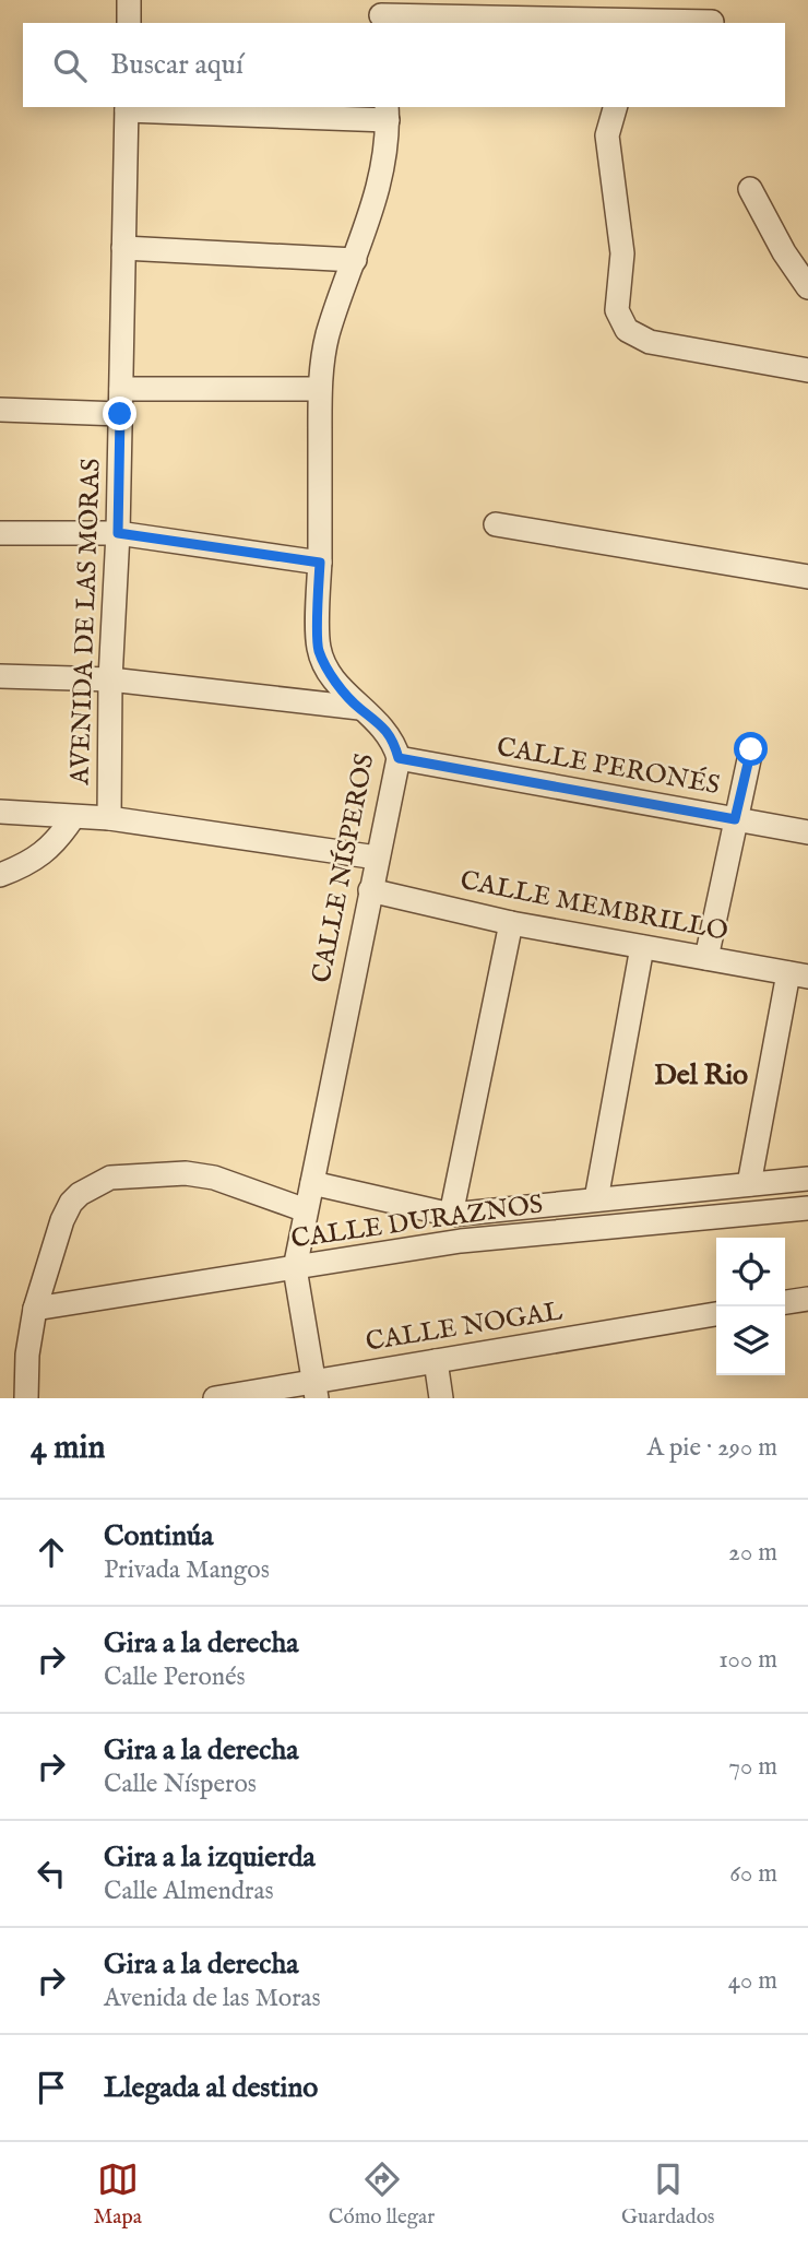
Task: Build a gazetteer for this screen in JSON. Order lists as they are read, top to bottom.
{
  "streets": {
    "street": [
      "AVENIDA DE LAS MORAS",
      "CALLE PERONÉS",
      "CALLE NÍSPEROS",
      "CALLE MEMBRILLO",
      "CALLE DURAZNOS",
      "CALLE NOGAL"
    ]
  },
  "crossings": [
    ["CALLE PERONÉS", "CALLE NÍSPEROS"],
    ["CALLE NÍSPEROS", "CALLE MEMBRILLO"],
    ["CALLE NÍSPEROS", "CALLE DURAZNOS"],
    ["CALLE NÍSPEROS", "CALLE NOGAL"]
  ],
  "districts": ["Del Rio"],
  "page": {
    "search": "Buscar aquí",
    "heading": ["4 min", "A pie · 290 m"],
    "list": [
      ["Continúa", "Privada Mangos", "20 m"],
      ["Gira a la derecha", "Calle Peronés", "100 m"],
      ["Gira a la derecha", "Calle Nísperos", "70 m"],
      ["Gira a la izquierda", "Calle Almendras", "60 m"],
      ["Gira a la derecha", "Avenida de las Moras", "40 m"],
      "Llegada al destino"
    ],
    "nav": ["Mapa", "Cómo llegar", "Guardados"]
  }
}
